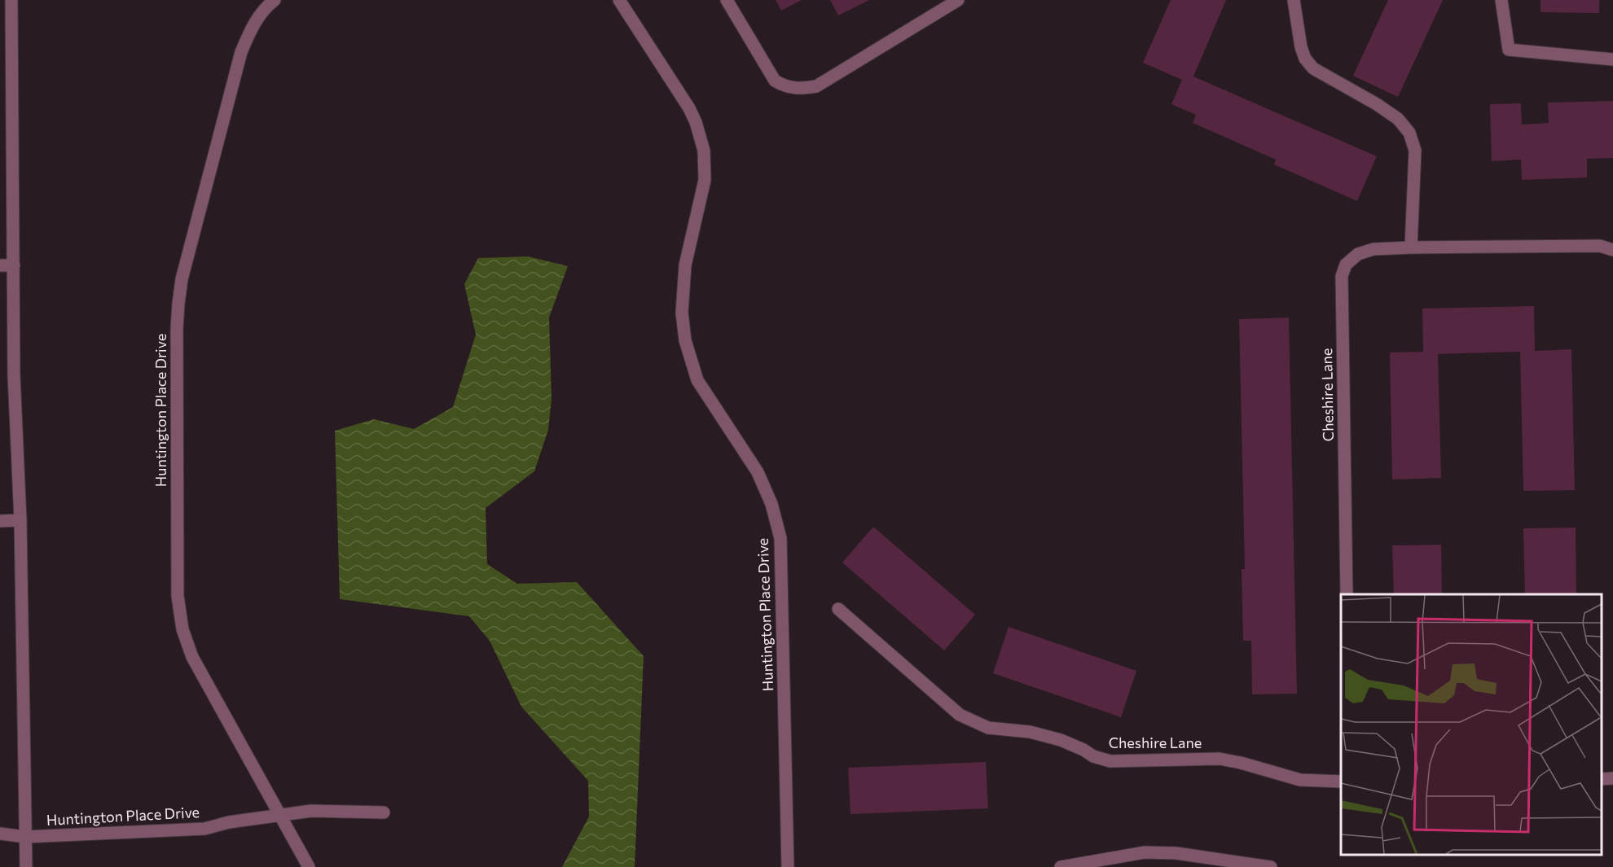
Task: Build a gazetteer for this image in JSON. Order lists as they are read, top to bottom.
{
  "streets": {
    "street": ["Cheshire Lane", "Huntington Place Drive"]
  }
}
